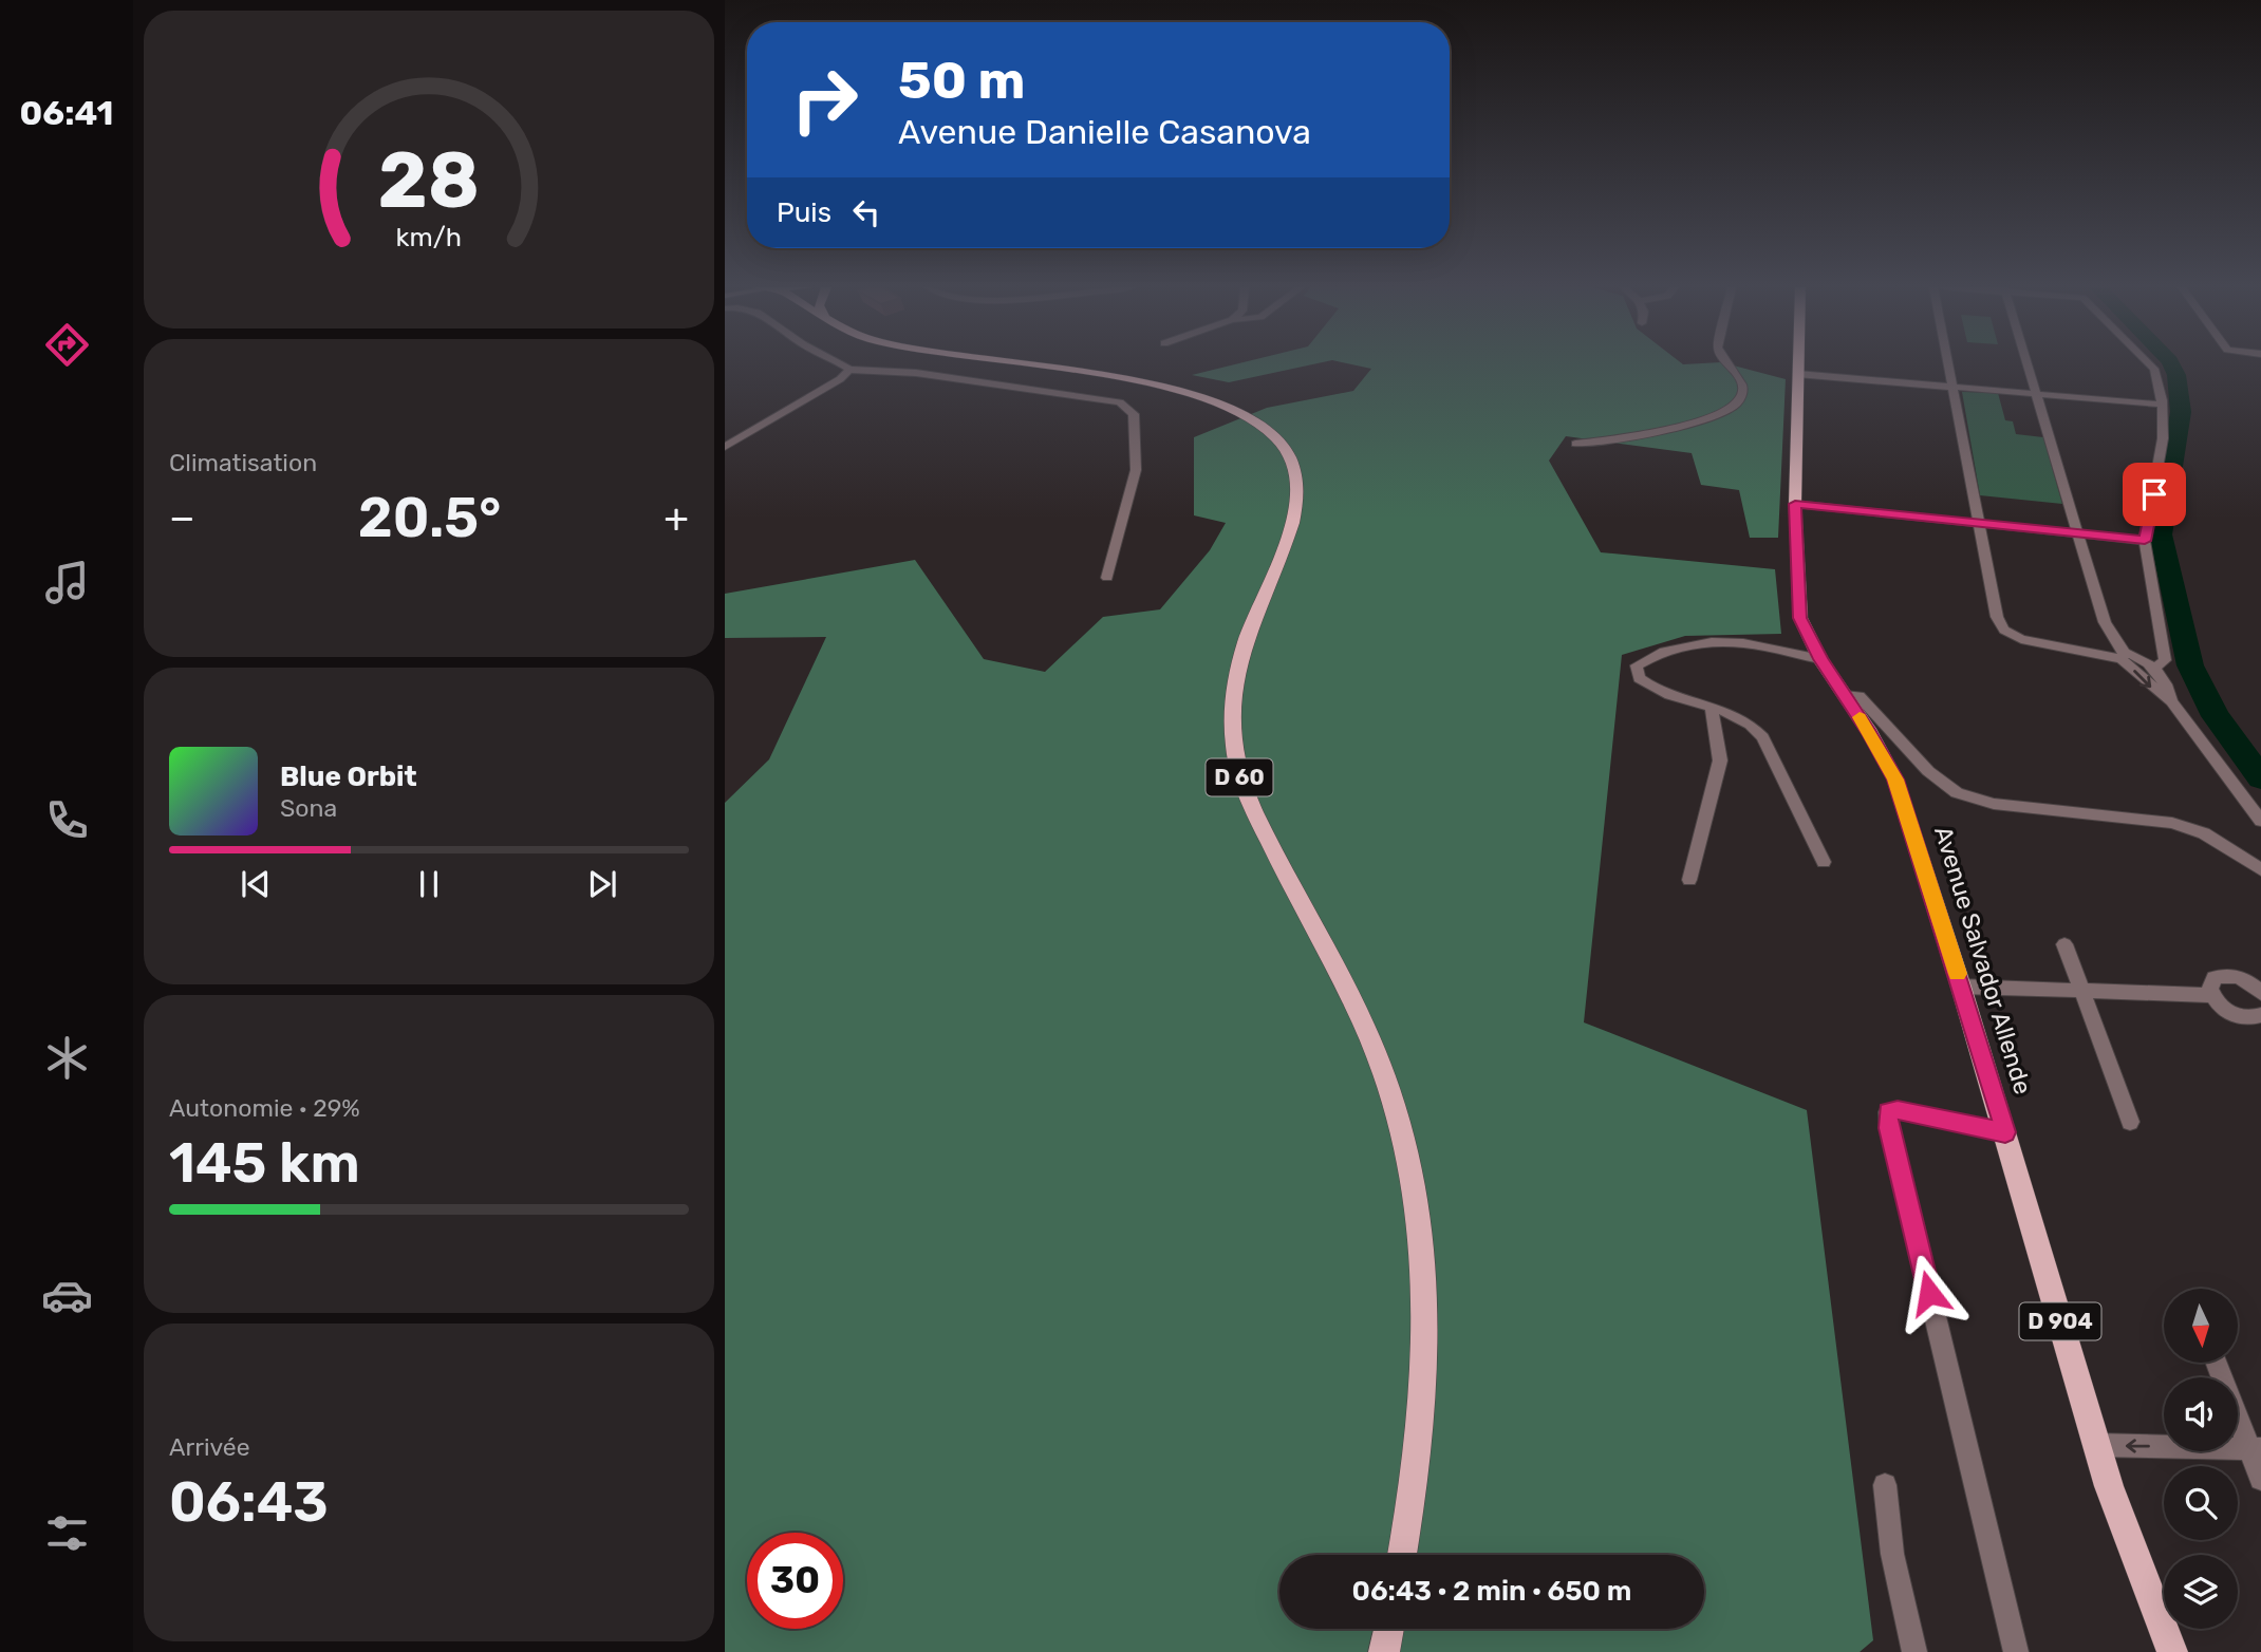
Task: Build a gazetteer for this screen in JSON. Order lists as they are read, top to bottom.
{
  "streets": {
    "main road": ["D 60", "Avenue Salvador Allende", "D 904"]
  },
  "north": "bottom",
  "page": {
    "tabs": "06:41",
    "turn": ["50 m", "Avenue Danielle Casanova"],
    "then": "Puis",
    "tile": [
      "Climatisation",
      ["Autonomie · 29%", "145 km"],
      ["Arrivée", "06:43"]
    ],
    "heat": ["−", "20.5°", "+"],
    "song": ["Blue Orbit", "Sona"],
    "limit": "30",
    "trip": "06:43 · 2 min · 650 m",
    "gauge": ["28", "km/h"]
  }
}
